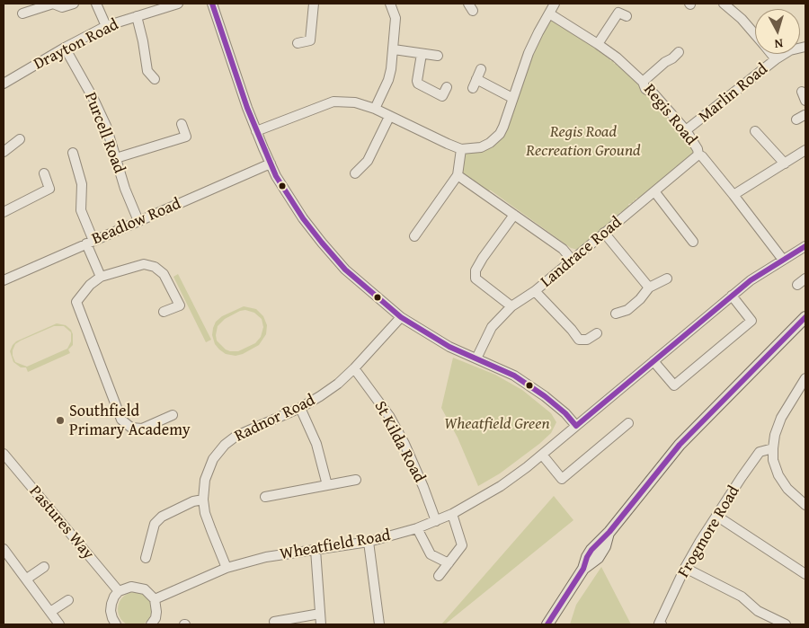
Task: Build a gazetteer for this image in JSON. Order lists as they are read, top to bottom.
{
  "streets": {
    "street": [
      "Drayton Road",
      "Marlin Road",
      "Regis Road",
      "Purcell Road",
      "Beadlow Road",
      "Landrace Road",
      "Radnor Road",
      "St Kilda Road",
      "Pastures Way",
      "Frogmore Road",
      "Wheatfield Road"
    ]
  },
  "crossings": [
    ["Drayton Road", "Purcell Road"],
    ["Marlin Road", "Regis Road"],
    ["Regis Road", "Landrace Road"],
    ["Regis Road", "Wheatfield Road"],
    ["Purcell Road", "Beadlow Road"],
    ["Radnor Road", "St Kilda Road"],
    ["Radnor Road", "Wheatfield Road"],
    ["St Kilda Road", "Wheatfield Road"]
  ],
  "parks": ["Regis Road Recreation Ground", "Wheatfield Green"],
  "places": ["Southfield Primary Academy"],
  "north": "bottom"
}
